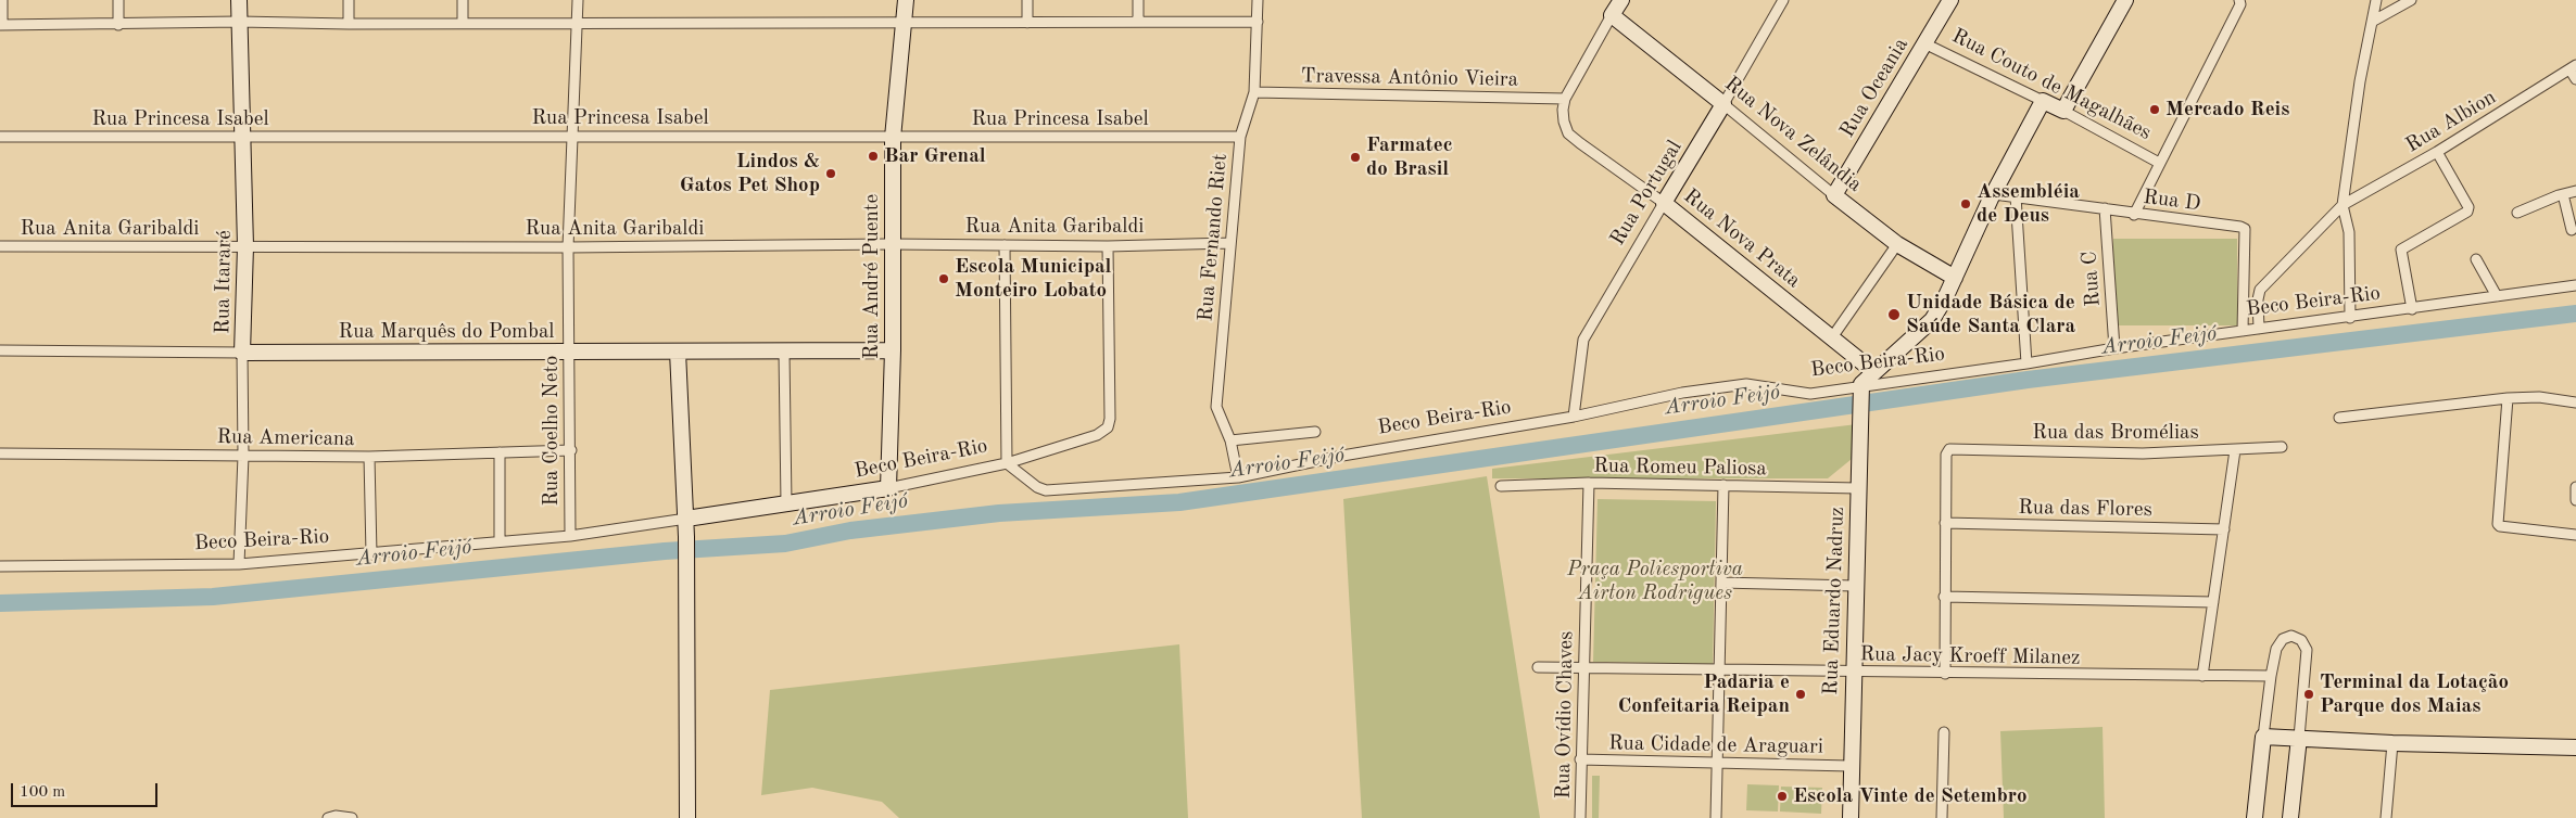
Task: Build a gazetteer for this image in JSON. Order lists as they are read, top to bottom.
{
  "streets": {
    "street": [
      "Travessa Antônio Vieira",
      "Rua Couto de Magalhães",
      "Rua Oceania",
      "Rua Princesa Isabel",
      "Rua Albion",
      "Rua Nova Zelândia",
      "Rua Portugal",
      "Rua D",
      "Rua Anita Garibaldi",
      "Rua Fernando Riet",
      "Rua Nova Prata",
      "Rua André Puente",
      "Rua C",
      "Rua Itararé",
      "Beco Beira-Rio",
      "Rua Marquês do Pombal",
      "Rua Coelho Neto",
      "Rua das Bromélias",
      "Rua Americana",
      "Rua Romeu Paliosa",
      "Rua das Flores",
      "Rua Eduardo Nadruz",
      "Rua Jacy Kroeff Milanez",
      "Rua Ovídio Chaves",
      "Rua Cidade de Araguari"
    ]
  },
  "crossings": [
    ["Travessa Antônio Vieira", "Rua Fernando Riet"],
    ["Travessa Antônio Vieira", "Rua Nova Prata"],
    ["Rua Couto de Magalhães", "Rua Oceania"],
    ["Rua Couto de Magalhães", "Rua D"],
    ["Rua Oceania", "Rua Nova Zelândia"],
    ["Rua Princesa Isabel", "Rua Fernando Riet"],
    ["Rua Princesa Isabel", "Rua André Puente"],
    ["Rua Princesa Isabel", "Rua Itararé"],
    ["Rua Princesa Isabel", "Rua Coelho Neto"],
    ["Rua Albion", "Beco Beira-Rio"],
    ["Rua Nova Zelândia", "Rua Portugal"],
    ["Rua Portugal", "Rua Nova Prata"],
    ["Rua Portugal", "Beco Beira-Rio"],
    ["Rua D", "Rua C"],
    ["Rua D", "Beco Beira-Rio"],
    ["Rua Anita Garibaldi", "Rua Fernando Riet"],
    ["Rua Anita Garibaldi", "Rua André Puente"],
    ["Rua Anita Garibaldi", "Rua Itararé"],
    ["Rua Anita Garibaldi", "Rua Coelho Neto"],
    ["Rua Fernando Riet", "Beco Beira-Rio"],
    ["Rua André Puente", "Beco Beira-Rio"],
    ["Rua André Puente", "Rua Marquês do Pombal"],
    ["Rua C", "Beco Beira-Rio"],
    ["Rua Itararé", "Beco Beira-Rio"],
    ["Rua Itararé", "Rua Marquês do Pombal"],
    ["Rua Itararé", "Rua Americana"],
    ["Beco Beira-Rio", "Rua Coelho Neto"],
    ["Beco Beira-Rio", "Rua Eduardo Nadruz"],
    ["Rua Marquês do Pombal", "Rua Coelho Neto"],
    ["Rua Coelho Neto", "Rua Americana"],
    ["Rua das Bromélias", "Rua das Flores"],
    ["Rua Romeu Paliosa", "Rua Eduardo Nadruz"],
    ["Rua Romeu Paliosa", "Rua Ovídio Chaves"],
    ["Rua Eduardo Nadruz", "Rua Jacy Kroeff Milanez"],
    ["Rua Eduardo Nadruz", "Rua Cidade de Araguari"],
    ["Rua Jacy Kroeff Milanez", "Rua Ovídio Chaves"],
    ["Rua Ovídio Chaves", "Rua Cidade de Araguari"]
  ],
  "water": ["Arroio Feijó"],
  "parks": ["Praça Poliesportiva Airton Rodrigues"],
  "places": [
    "Mercado Reis",
    "Bar Grenal",
    "Farmatec do Brasil",
    "Lindos & Gatos Pet Shop",
    "Assembléia de Deus",
    "Escola Municipal Monteiro Lobato",
    "Unidade Básica de Saúde Santa Clara",
    "Padaria e Confeitaria Reipan",
    "Terminal da Lotação Parque dos Maias",
    "Escola Vinte de Setembro"
  ],
  "scale_bar": "100 m"
}
